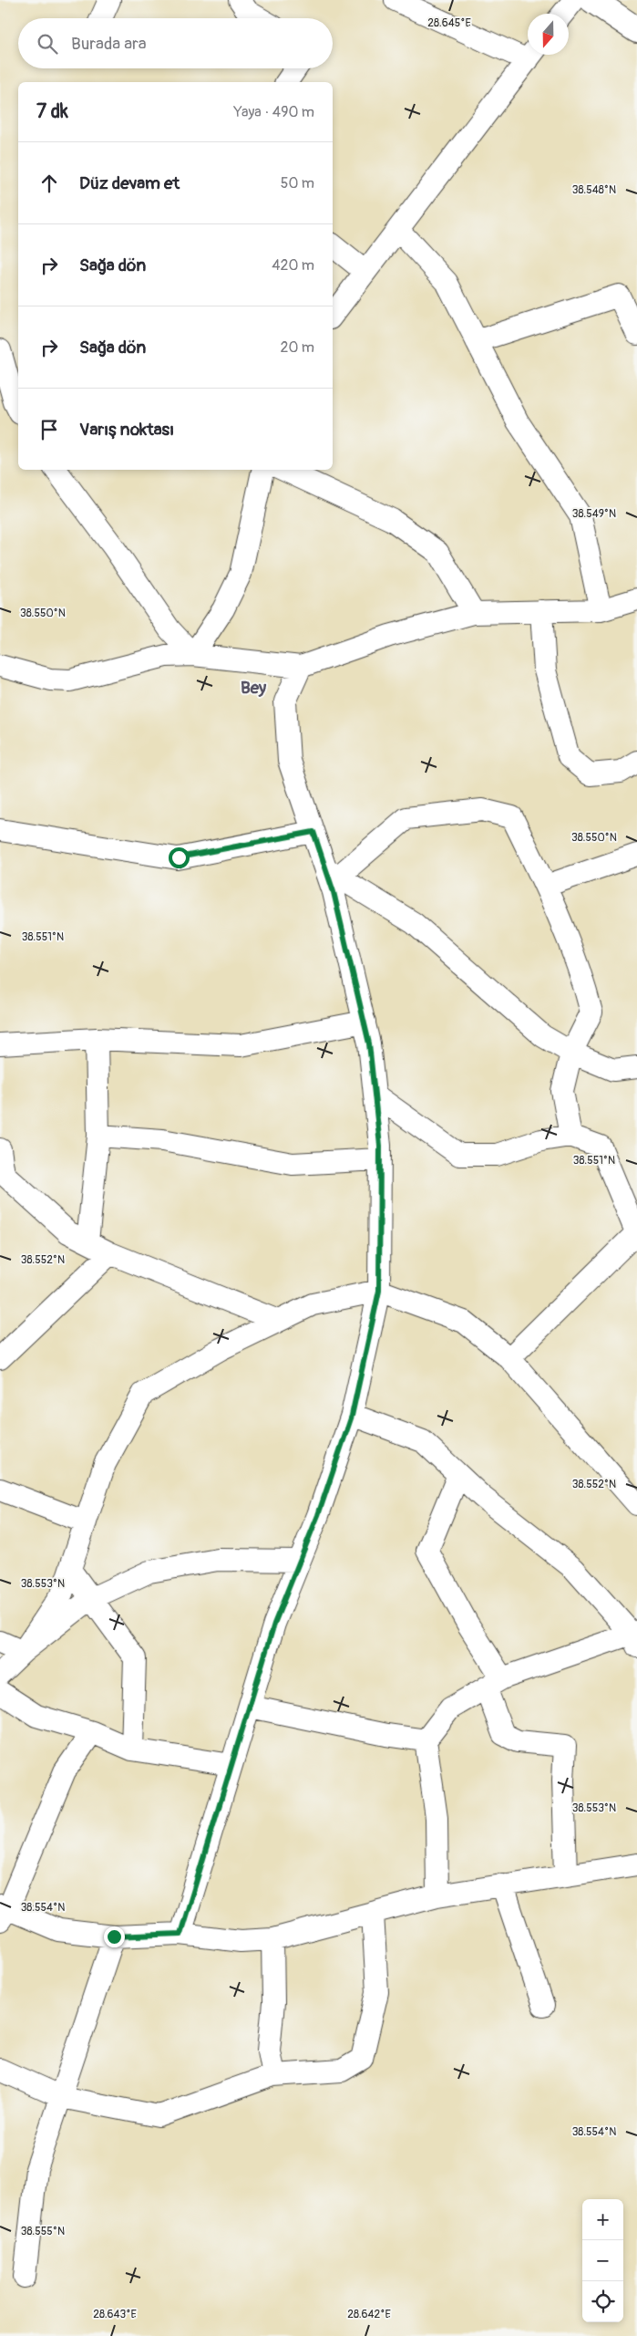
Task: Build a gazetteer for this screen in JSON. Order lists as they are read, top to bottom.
{
  "districts": ["Bey"],
  "north": "bottom",
  "page": {
    "search": "Burada ara",
    "heading": ["7 dk", "Yaya · 490 m"],
    "list": [
      ["Düz devam et", "50 m"],
      ["Sağa dön", "420 m"],
      ["Sağa dön", "20 m"],
      "Varış noktası"
    ],
    "map_buttons": ["+", "−"]
  },
  "coordinates": [
    "28.645°E",
    "38.548°N",
    "38.549°N",
    "38.550°N",
    "38.551°N",
    "38.552°N",
    "38.553°N",
    "38.554°N",
    "38.555°N",
    "28.643°E",
    "28.642°E"
  ]
}
